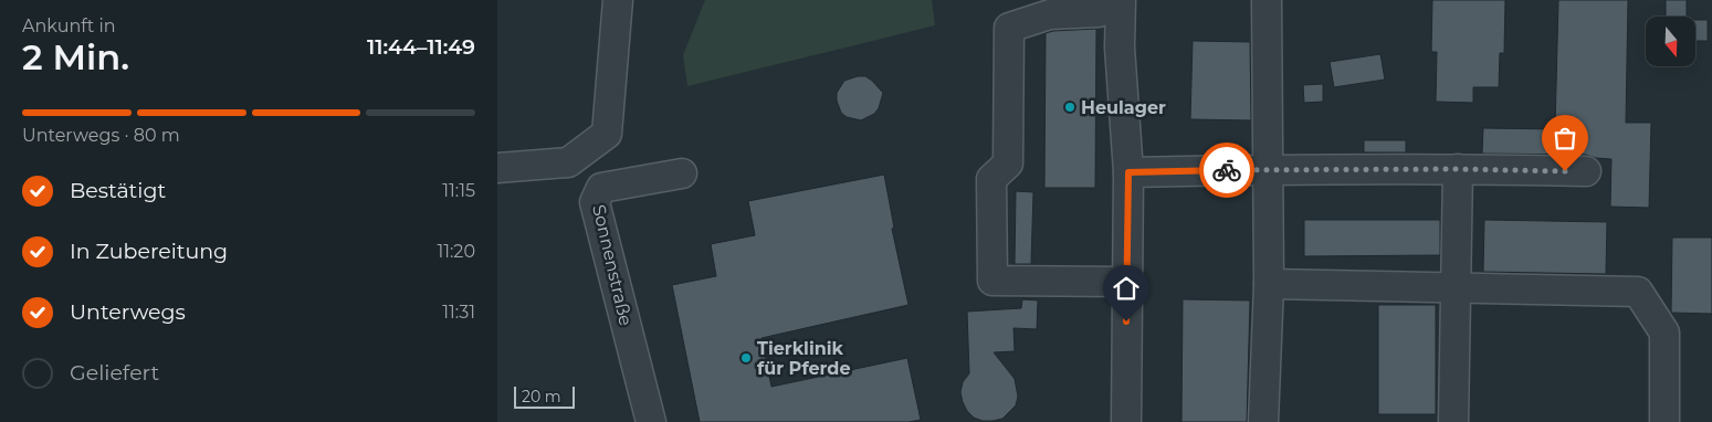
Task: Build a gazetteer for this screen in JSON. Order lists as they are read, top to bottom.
{
  "streets": {
    "street": ["Sonnenstraße"]
  },
  "places": ["Heulager", "Tierklinik für Pferde"],
  "scale_bar": "20 m",
  "north": "bottom",
  "page": {
    "heading": ["2 Min.", "Ankunft in", "11:44–11:49"],
    "bar": "Unterwegs · 80 m",
    "list": [
      ["Bestätigt", "11:15"],
      ["In Zubereitung", "11:20"],
      ["Unterwegs", "11:31"],
      "Geliefert"
    ],
    "scale": "20 m"
  }
}
